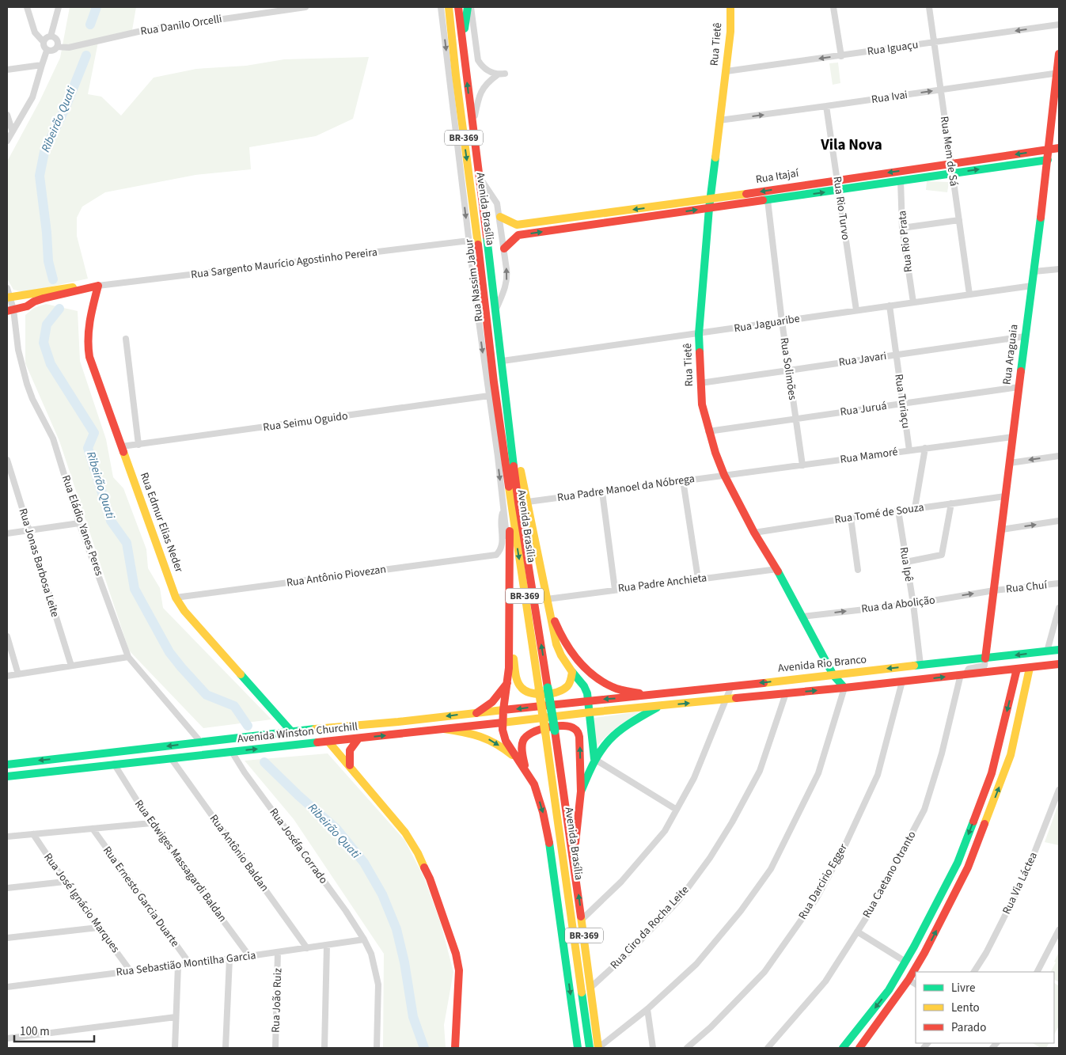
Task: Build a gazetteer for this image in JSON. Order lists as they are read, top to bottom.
{
  "streets": {
    "main road": [
      "Rua Tietê",
      "BR-369",
      "Rua Itajaí",
      "Avenida Brasília",
      "Rua Araguaia",
      "Rua Edmur Elias Neder",
      "Avenida Rio Branco",
      "Avenida Winston Churchill"
    ],
    "street": [
      "Rua Danilo Orcelli",
      "Rua Iguaçu",
      "Rua Ivai",
      "Rua Mem de Sá",
      "Rua Rio Turvo",
      "Rua Rio Prata",
      "Rua Sargento Maurício Agostinho Pereira",
      "Rua Nassim Jabur",
      "Rua Jaguaribe",
      "Rua Javari",
      "Rua Solimões",
      "Rua Turiaçu",
      "Rua Juruá",
      "Rua Seimu Oguido",
      "Rua Mamoré",
      "Rua Padre Manoel da Nóbrega",
      "Rua Tomé de Souza",
      "Rua Eládio Yanes Peres",
      "Rua Jonas Barbosa Leite",
      "Rua Ipê",
      "Rua Antônio Piovezan",
      "Rua Padre Anchieta",
      "Rua Chuí",
      "Rua da Abolição",
      "Rua Joséfa Corrado",
      "Rua Antônio Baldan",
      "Rua Edwiges Massagardi Baldan",
      "Rua Caetano Otranto",
      "Rua Darcirio Egger",
      "Rua Via Láctea",
      "Rua Ernesto Garcia Duarte",
      "Rua José Ignácio Marques",
      "Rua Ciro da Rocha Leite",
      "Rua Sebastião Montilha Garcia",
      "Rua João Ruiz"
    ]
  },
  "crossings": [
    ["Rua Tietê", "Rua Iguaçu"],
    ["Rua Tietê", "Rua Ivai"],
    ["Rua Tietê", "Rua Itajaí"],
    ["Rua Tietê", "Rua Jaguaribe"],
    ["Rua Tietê", "Rua Javari"],
    ["Rua Tietê", "Rua Juruá"],
    ["Rua Tietê", "Rua Mamoré"],
    ["Rua Tietê", "Rua Padre Manoel da Nóbrega"],
    ["Rua Tietê", "Rua Tomé de Souza"],
    ["Rua Tietê", "Rua Padre Anchieta"],
    ["Rua Tietê", "Rua da Abolição"],
    ["Rua Tietê", "Avenida Rio Branco"],
    ["Rua Iguaçu", "Rua Mem de Sá"],
    ["Rua Ivai", "Rua Mem de Sá"],
    ["Rua Ivai", "Rua Rio Turvo"],
    ["Rua Ivai", "Rua Araguaia"],
    ["Rua Mem de Sá", "Rua Itajaí"],
    ["Rua Mem de Sá", "Rua Jaguaribe"],
    ["Rua Itajaí", "Rua Rio Turvo"],
    ["Rua Itajaí", "Rua Rio Prata"],
    ["Rua Itajaí", "Rua Araguaia"],
    ["Rua Itajaí", "Rua Solimões"],
    ["Rua Rio Turvo", "Rua Jaguaribe"],
    ["Avenida Brasília", "Rua Jaguaribe"],
    ["Avenida Brasília", "Rua Ciro da Rocha Leite"],
    ["Rua Rio Prata", "Rua Jaguaribe"],
    ["Rua Sargento Maurício Agostinho Pereira", "Rua Nassim Jabur"],
    ["Rua Sargento Maurício Agostinho Pereira", "Rua Edmur Elias Neder"],
    ["Rua Nassim Jabur", "Rua Seimu Oguido"],
    ["Rua Jaguaribe", "Rua Araguaia"],
    ["Rua Jaguaribe", "Rua Solimões"],
    ["Rua Jaguaribe", "Rua Turiaçu"],
    ["Rua Araguaia", "Rua Javari"],
    ["Rua Araguaia", "Rua Juruá"],
    ["Rua Araguaia", "Rua Mamoré"],
    ["Rua Araguaia", "Rua Tomé de Souza"],
    ["Rua Araguaia", "Rua Chuí"],
    ["Rua Araguaia", "Rua da Abolição"],
    ["Rua Araguaia", "Avenida Rio Branco"],
    ["Rua Javari", "Rua Solimões"],
    ["Rua Javari", "Rua Turiaçu"],
    ["Rua Solimões", "Rua Juruá"],
    ["Rua Solimões", "Rua Mamoré"],
    ["Rua Turiaçu", "Rua Juruá"],
    ["Rua Turiaçu", "Rua Mamoré"],
    ["Rua Seimu Oguido", "Rua Edmur Elias Neder"],
    ["Rua Mamoré", "Rua Padre Manoel da Nóbrega"],
    ["Rua Tomé de Souza", "Rua Ipê"],
    ["Rua Edmur Elias Neder", "Rua Antônio Piovezan"],
    ["Rua Edmur Elias Neder", "Avenida Winston Churchill"],
    ["Rua Eládio Yanes Peres", "Avenida Winston Churchill"],
    ["Rua Ipê", "Rua da Abolição"],
    ["Rua Ipê", "Avenida Rio Branco"],
    ["Rua Chuí", "Rua da Abolição"],
    ["Avenida Rio Branco", "Avenida Winston Churchill"],
    ["Avenida Winston Churchill", "Rua Joséfa Corrado"],
    ["Avenida Winston Churchill", "Rua Antônio Baldan"],
    ["Avenida Winston Churchill", "Rua Edwiges Massagardi Baldan"],
    ["Rua Joséfa Corrado", "Rua Sebastião Montilha Garcia"],
    ["Rua Antônio Baldan", "Rua Sebastião Montilha Garcia"],
    ["Rua Edwiges Massagardi Baldan", "Rua Sebastião Montilha Garcia"],
    ["Rua Ernesto Garcia Duarte", "Rua Sebastião Montilha Garcia"],
    ["Rua José Ignácio Marques", "Rua Sebastião Montilha Garcia"],
    ["Rua Sebastião Montilha Garcia", "Rua João Ruiz"]
  ],
  "one_way": ["Rua Iguaçu", "Rua Ivai", "Rua da Abolição"],
  "districts": ["Vila Nova"],
  "water": ["Ribeirão Quati"],
  "legend": ["Livre", "Lento", "Parado"],
  "scale_bar": "100 m"
}
